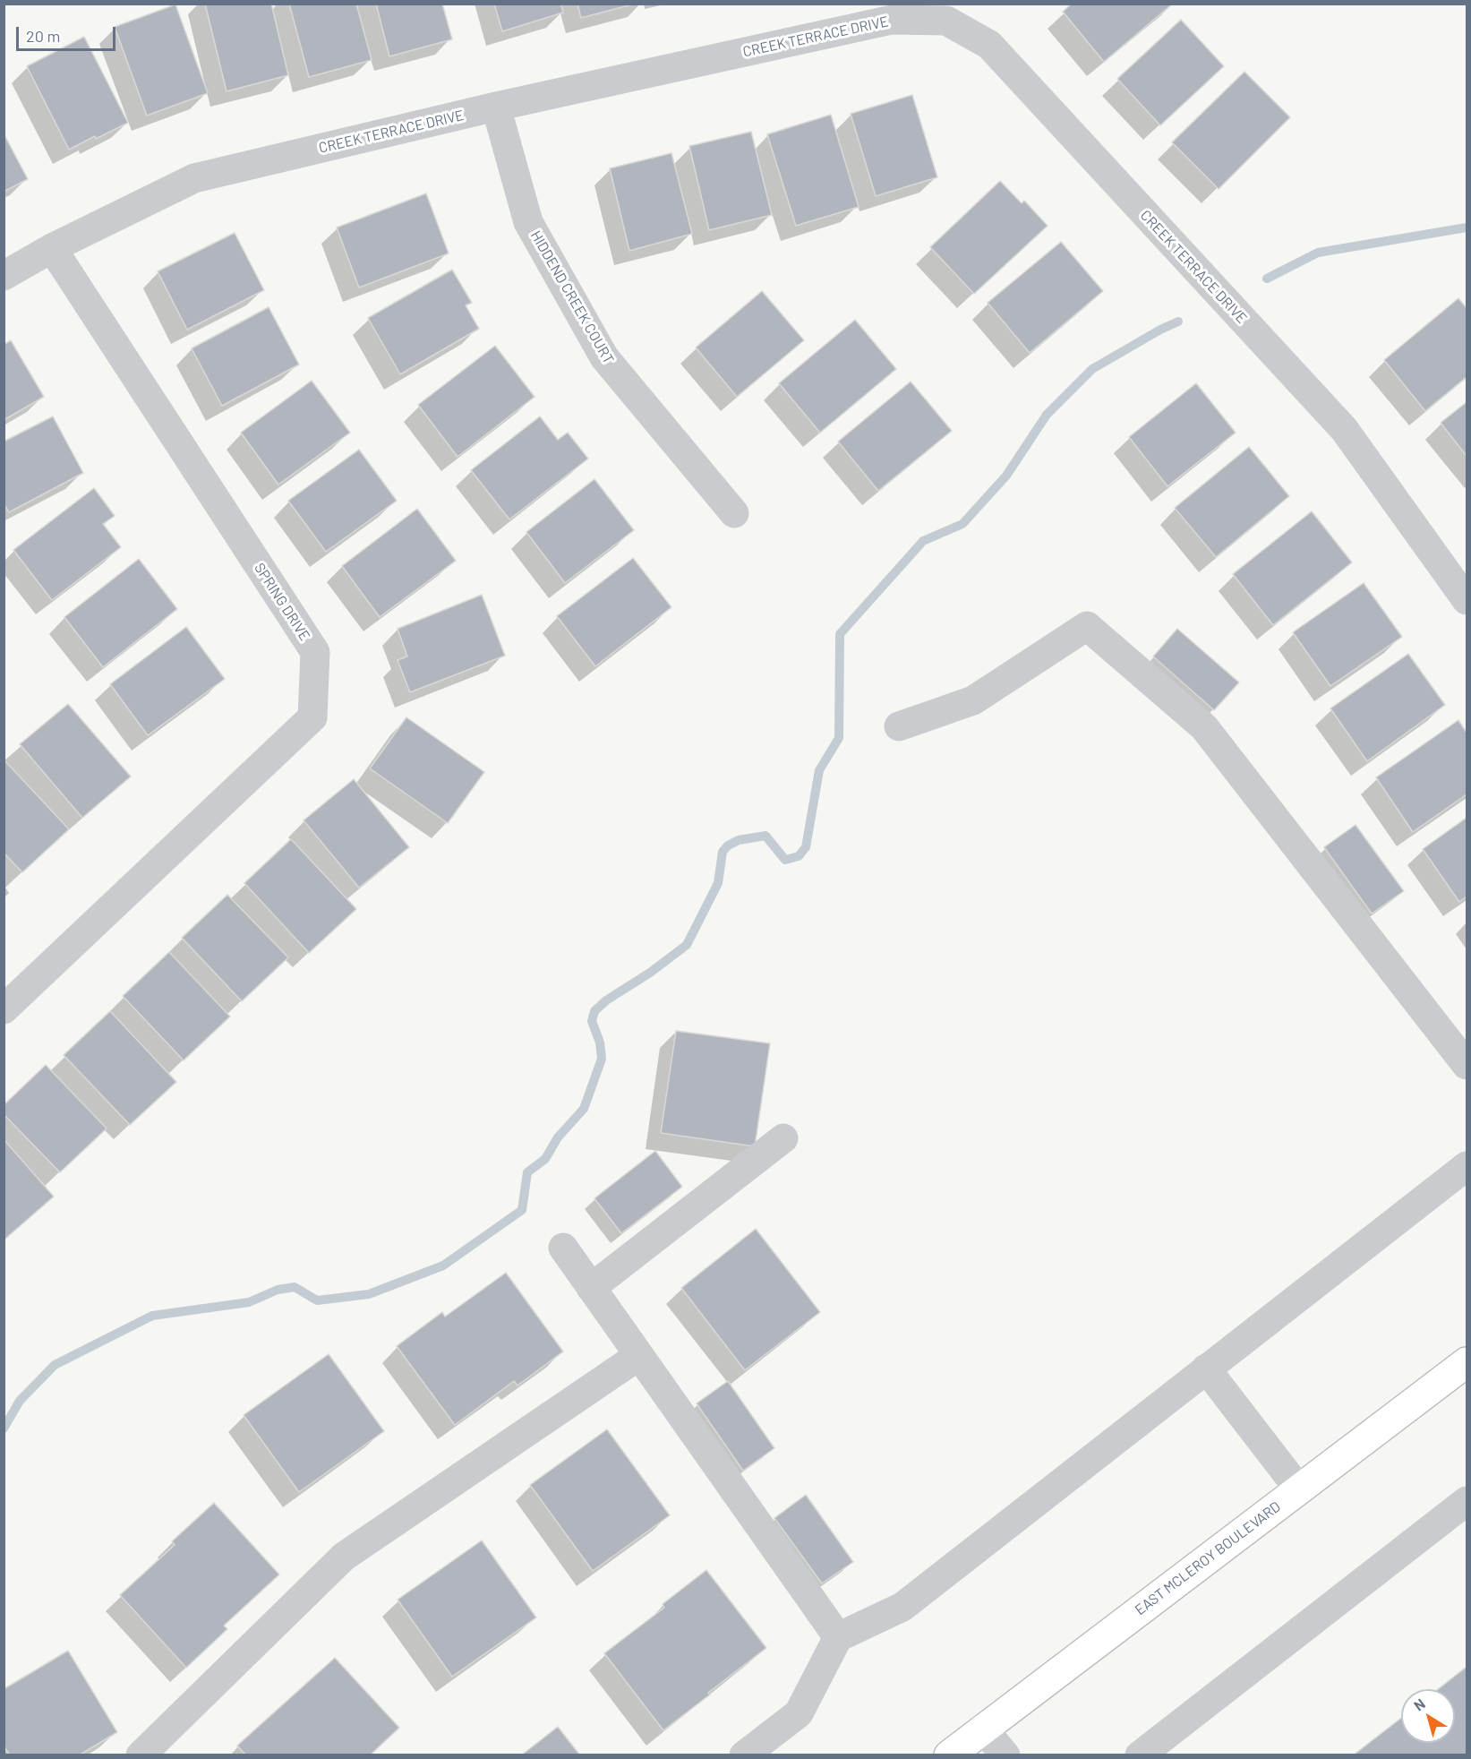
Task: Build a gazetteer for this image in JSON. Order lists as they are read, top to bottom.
{
  "streets": {
    "main road": ["EAST MCLEROY BOULEVARD"],
    "street": ["CREEK TERRACE DRIVE", "HIDDEND CREEK COURT", "SPRING DRIVE"]
  },
  "crossings": [
    ["CREEK TERRACE DRIVE", "HIDDEND CREEK COURT"],
    ["CREEK TERRACE DRIVE", "SPRING DRIVE"]
  ],
  "scale_bar": "20 m",
  "north": "top left"
}
